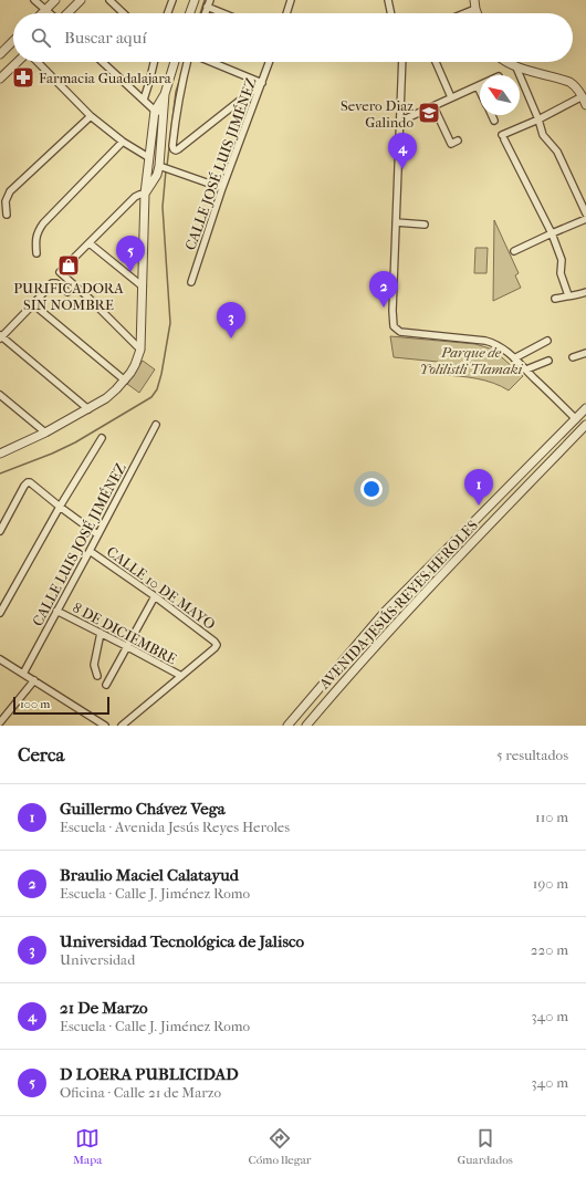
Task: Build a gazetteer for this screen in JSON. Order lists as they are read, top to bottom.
{
  "streets": {
    "street": [
      "CALLE JOSÉ LUIS JIMÉNEZ",
      "CALLE LUIS JOSÉ JIMÉNEZ",
      "CALLE 10 DE MAYO",
      "AVENIDA JESÚS REYES HEROLES",
      "8 DE DICIEMBRE"
    ]
  },
  "crossings": [
    ["CALLE LUIS JOSÉ JIMÉNEZ", "CALLE 10 DE MAYO"],
    ["CALLE LUIS JOSÉ JIMÉNEZ", "8 DE DICIEMBRE"],
    ["CALLE 10 DE MAYO", "8 DE DICIEMBRE"]
  ],
  "parks": ["Parque de Yolilistli Tlamaki"],
  "places": {
    "pharmacy": ["Farmacia Guadalajara"],
    "school or university": ["Severo Diaz Galindo"],
    "shop": ["PURIFICADORA SIN NOMBRE"]
  },
  "scale_bar": "100 m",
  "north": "top left",
  "page": {
    "search": "Buscar aquí",
    "pins": [
      "4",
      "5",
      "2",
      "3",
      "1"
    ],
    "scale": "100 m",
    "heading": ["Cerca", "5 resultados"],
    "list": [
      {
        "mark": "1",
        "name": "Guillermo Chávez Vega",
        "note": "Escuela · Avenida Jesús Reyes Heroles",
        "value": "110 m"
      },
      {
        "mark": "2",
        "name": "Braulio Maciel Calatayud",
        "note": "Escuela · Calle J. Jiménez Romo",
        "value": "190 m"
      },
      {
        "mark": "3",
        "name": "Universidad Tecnológica de Jalisco",
        "note": "Universidad",
        "value": "220 m"
      },
      {
        "mark": "4",
        "name": "21 De Marzo",
        "note": "Escuela · Calle J. Jiménez Romo",
        "value": "340 m"
      },
      {
        "mark": "5",
        "name": "D LOERA PUBLICIDAD",
        "note": "Oficina · Calle 21 de Marzo",
        "value": "340 m"
      }
    ],
    "nav": ["Mapa", "Cómo llegar", "Guardados"]
  }
}
